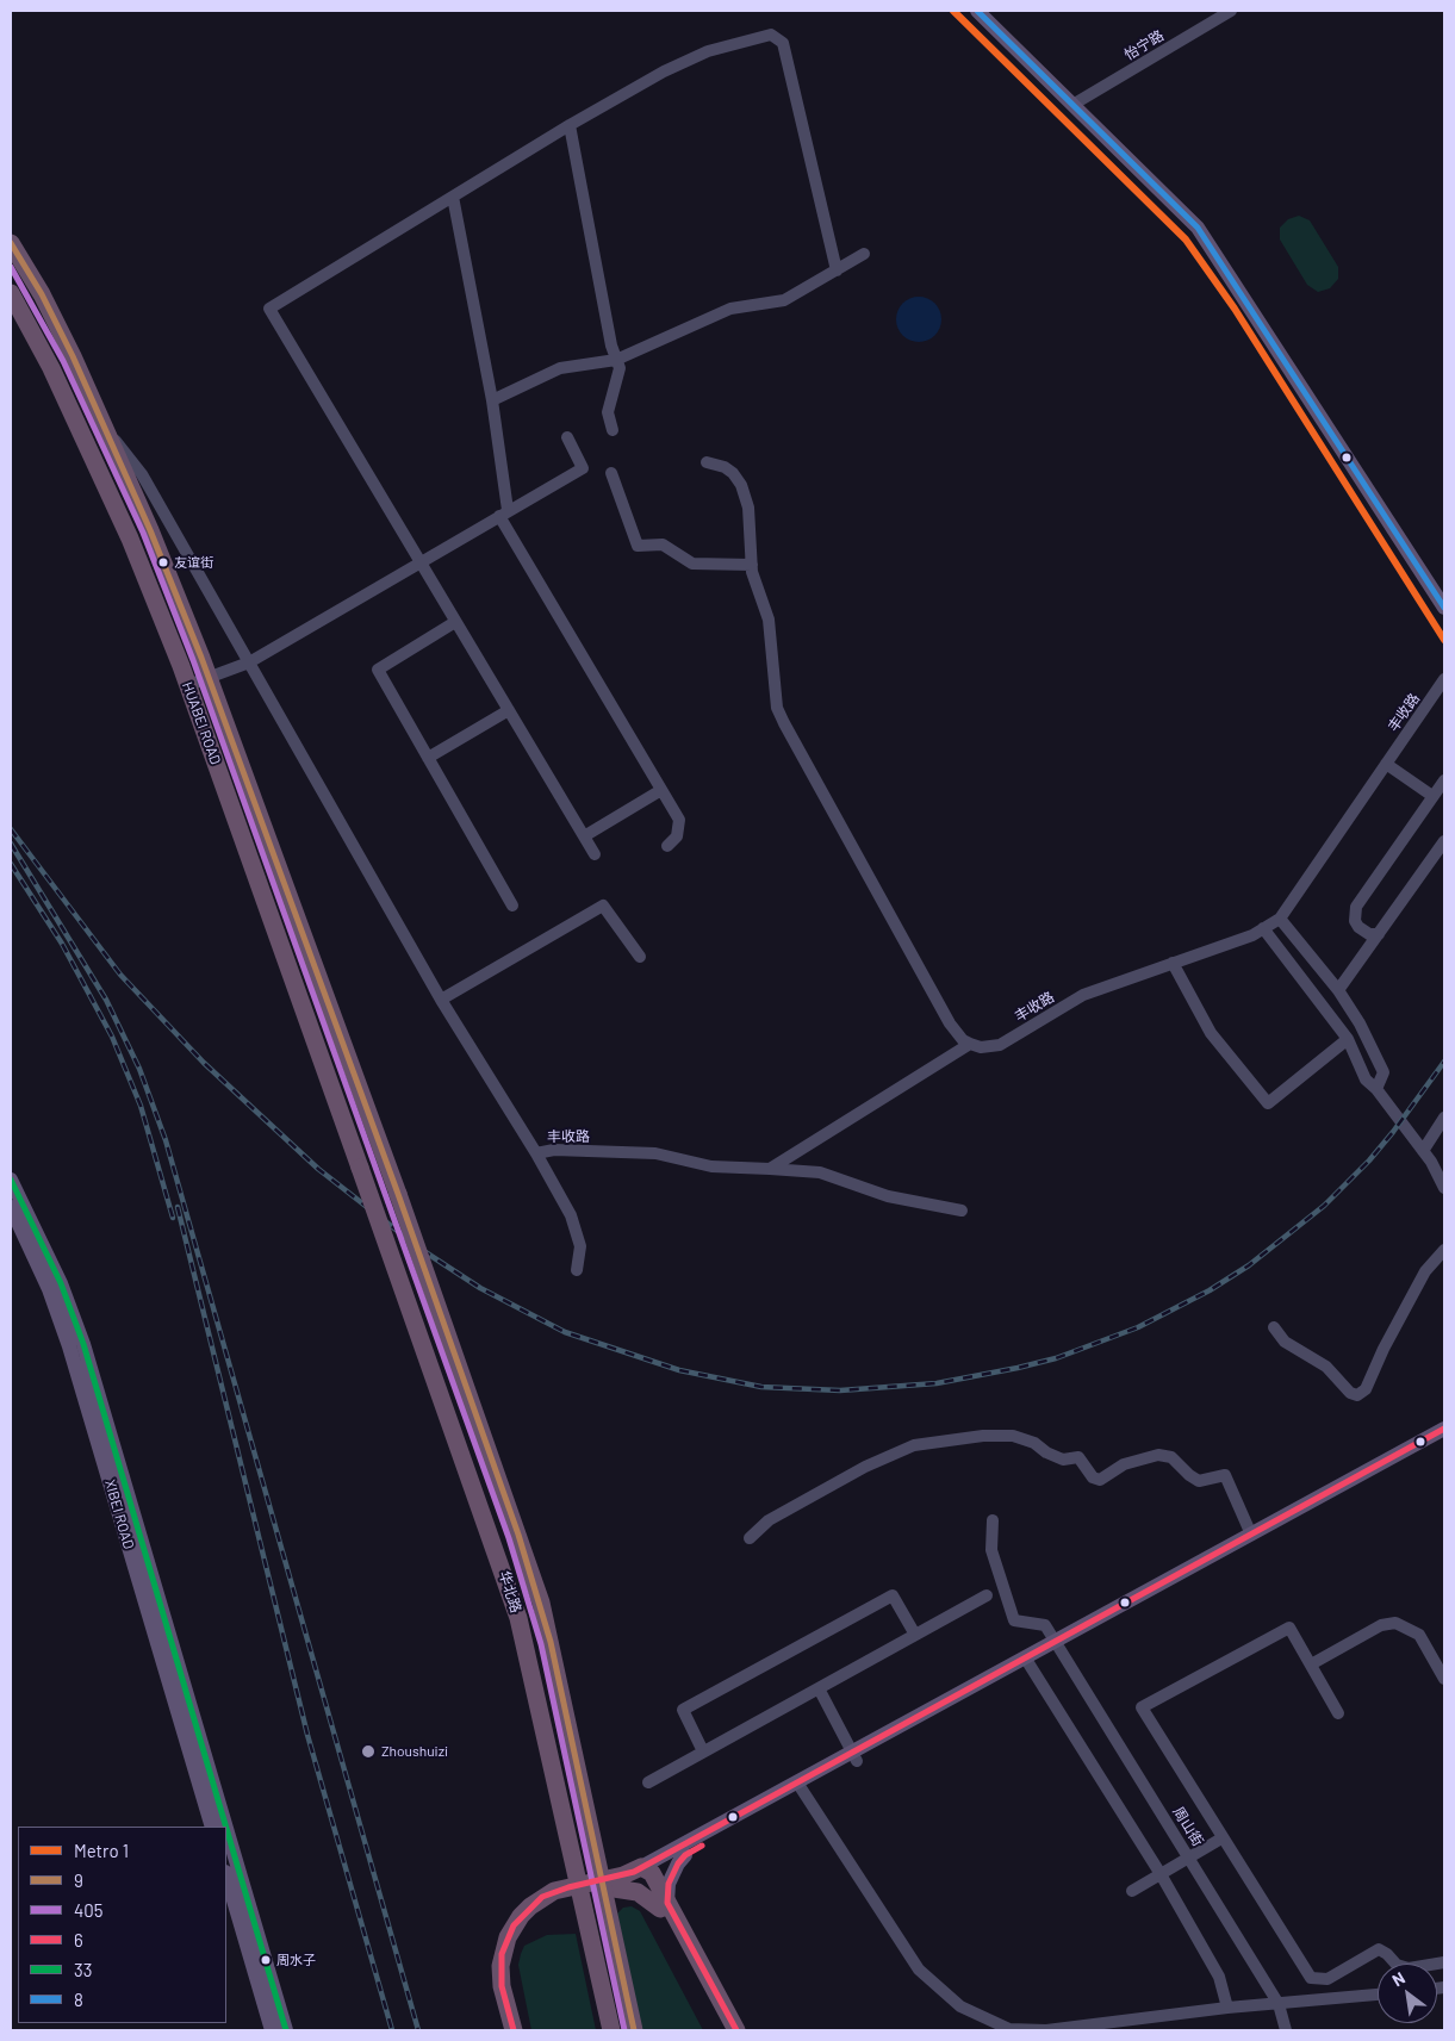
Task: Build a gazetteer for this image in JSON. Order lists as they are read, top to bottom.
{
  "streets": {
    "highway": ["HUABEI ROAD", "华北路"],
    "main road": ["XIBEI ROAD"],
    "street": ["怡宁路", "丰收路", "周山街"]
  },
  "crossings": [
    ["HUABEI ROAD", "华北路"]
  ],
  "places": ["友谊街", "Zhoushuizi", "周水子"],
  "lines": [
    "metro line 1",
    "transit line 8",
    "transit line 9",
    "transit line 405",
    "transit line 33",
    "transit line 6"
  ],
  "legend": [
    "Metro 1",
    "9",
    "405",
    "6",
    "33",
    "8"
  ],
  "north": "top left"
}
